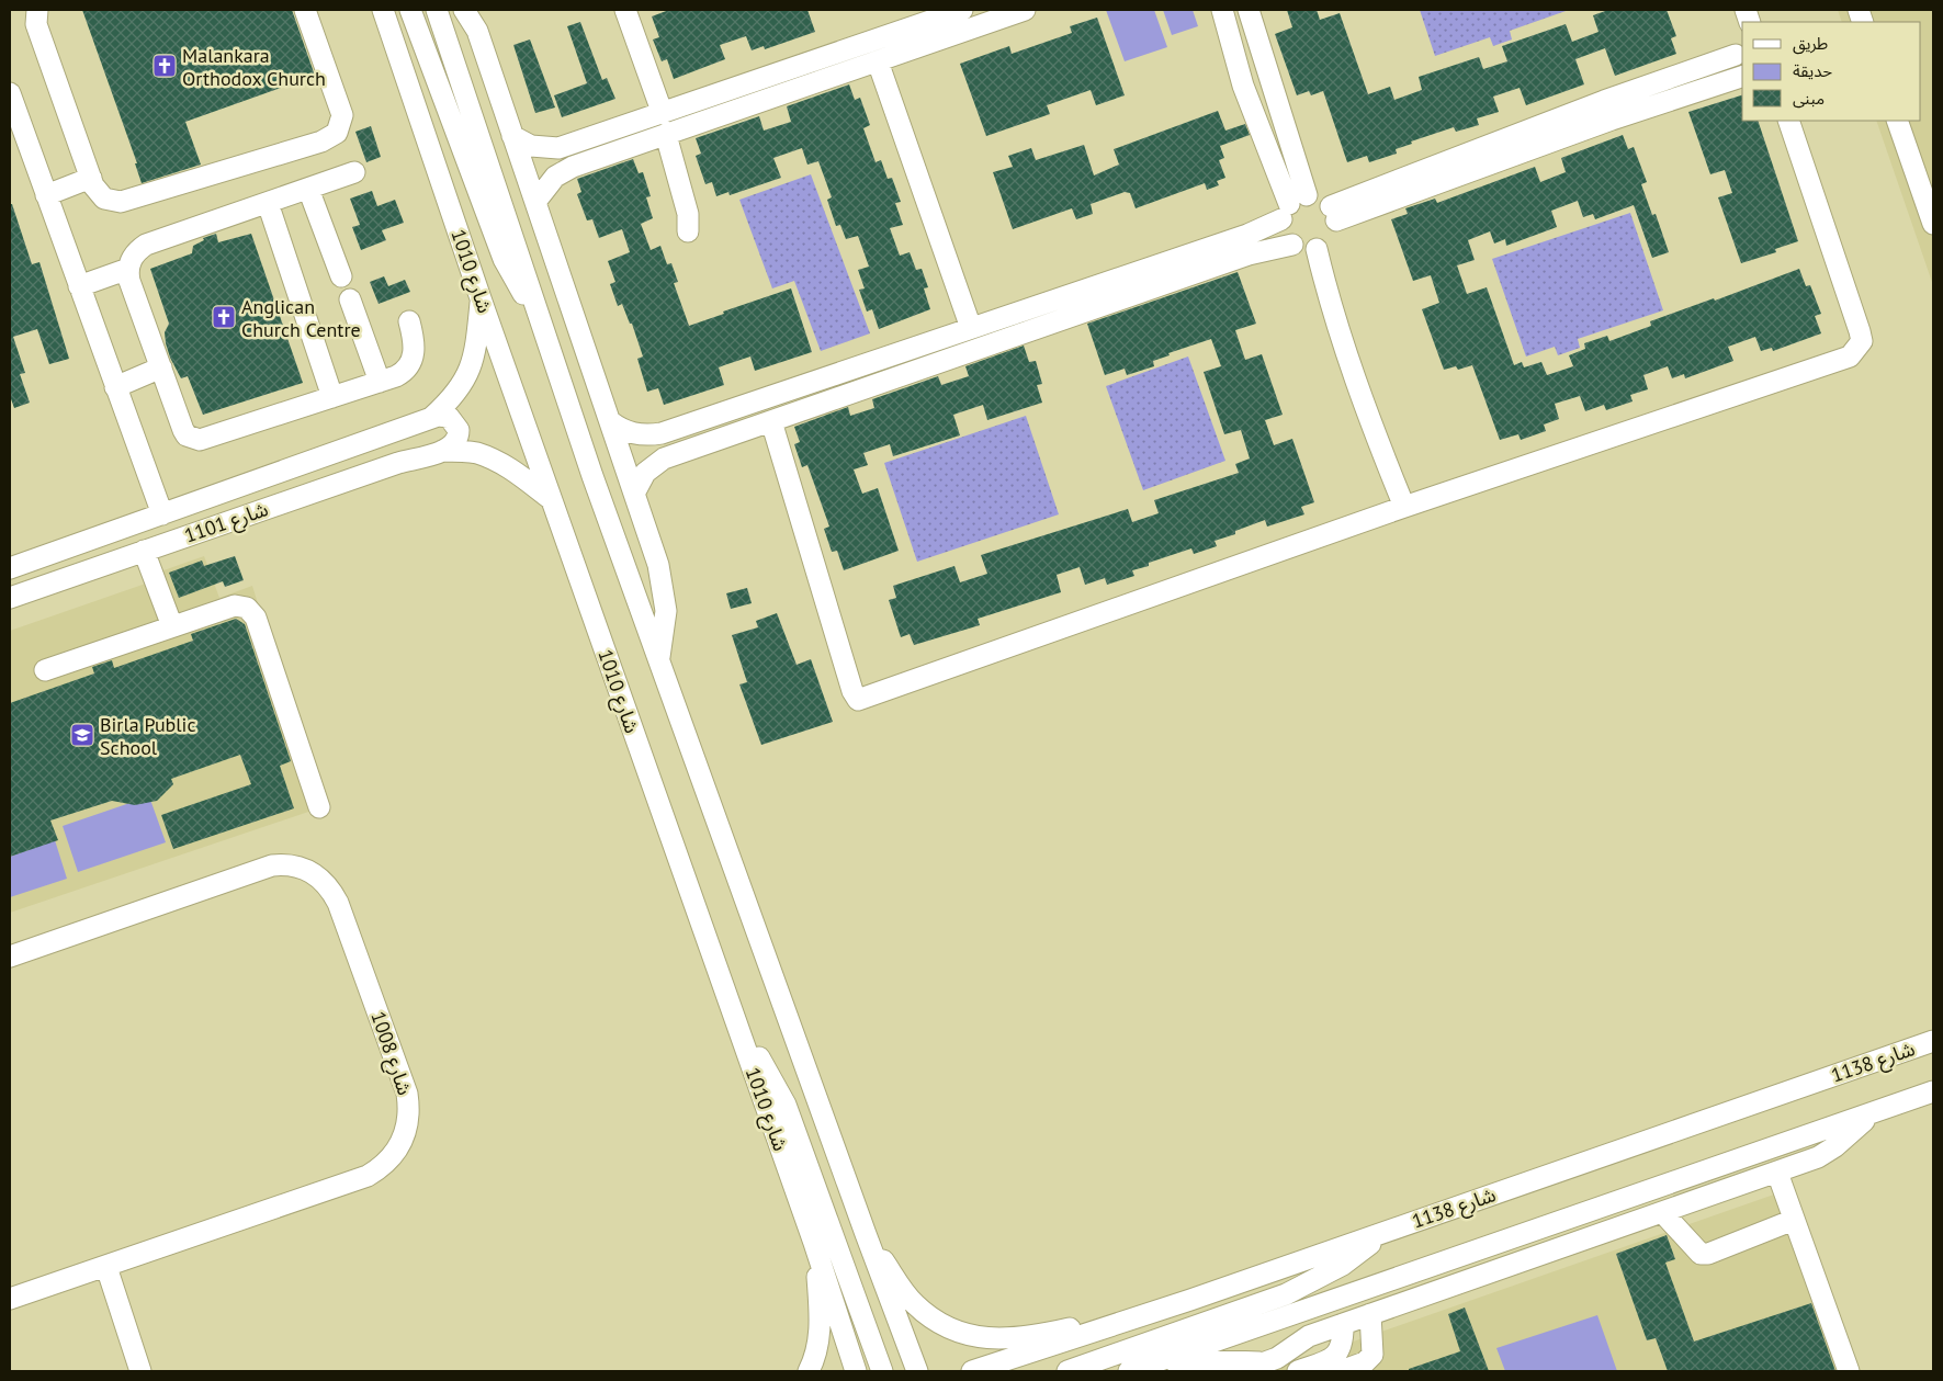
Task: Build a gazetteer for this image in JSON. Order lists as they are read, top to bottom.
{
  "streets": {
    "street": [
      "شارع 1010",
      "شارع 1101",
      "شارع 1008",
      "شارع 1138"
    ]
  },
  "crossings": [
    ["شارع 1010", "شارع 1101"]
  ],
  "places": {
    "church": ["Malankara Orthodox Church", "Anglican Church Centre"],
    "school or university": ["Birla Public School"]
  },
  "legend": ["طريق", "حديقة", "مبنى"]
}
